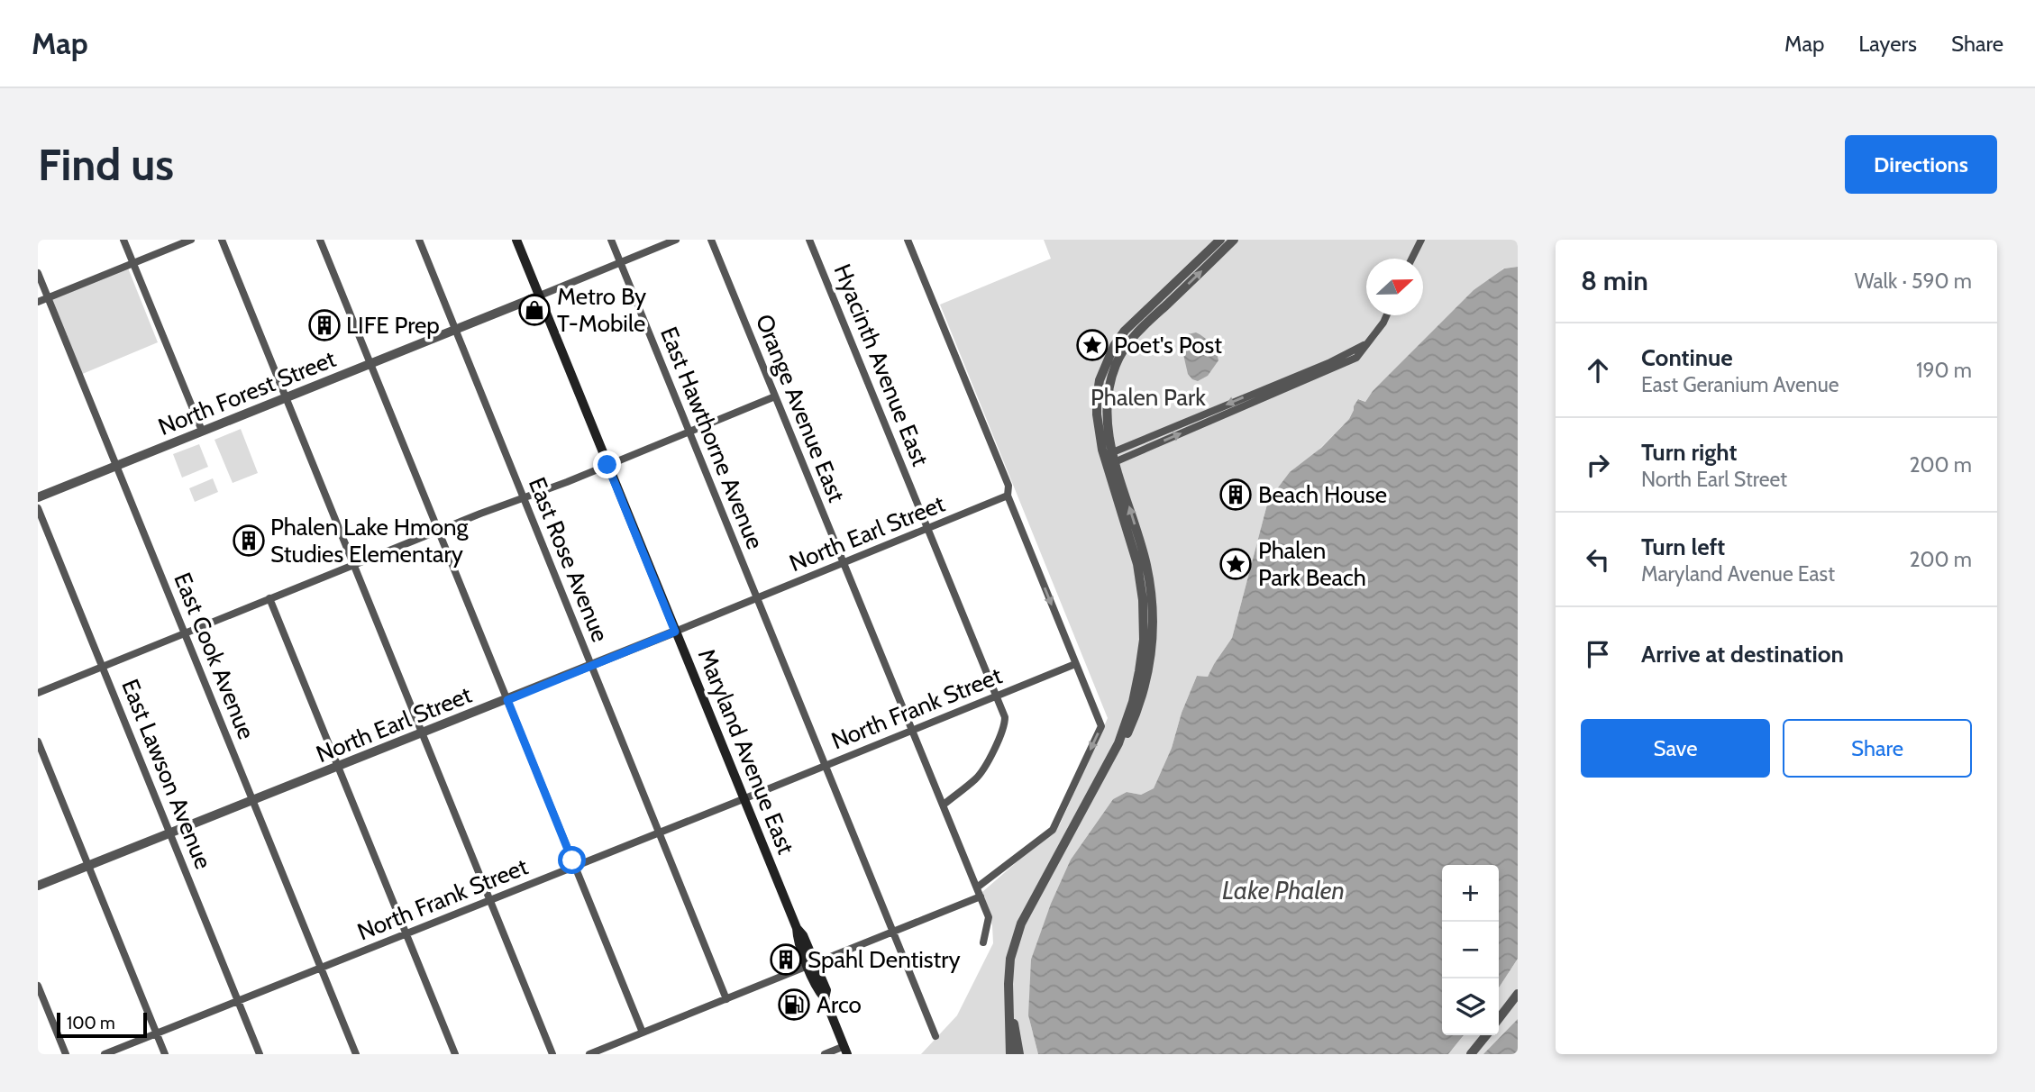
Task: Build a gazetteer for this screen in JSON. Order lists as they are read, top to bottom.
{
  "streets": {
    "main road": ["Maryland Avenue East"],
    "street": [
      "Hyacinth Avenue East",
      "North Forest Street",
      "Orange Avenue East",
      "East Hawthorne Avenue",
      "North Earl Street",
      "East Rose Avenue",
      "East Cook Avenue",
      "North Frank Street",
      "East Lawson Avenue"
    ]
  },
  "crossings": [
    ["Hyacinth Avenue East", "Orange Avenue East"],
    ["Hyacinth Avenue East", "North Earl Street"],
    ["Hyacinth Avenue East", "North Frank Street"],
    ["North Forest Street", "East Rose Avenue"],
    ["North Forest Street", "East Cook Avenue"],
    ["North Forest Street", "Maryland Avenue East"],
    ["Orange Avenue East", "North Earl Street"],
    ["Orange Avenue East", "North Frank Street"],
    ["East Hawthorne Avenue", "North Earl Street"],
    ["East Hawthorne Avenue", "North Frank Street"],
    ["North Earl Street", "East Rose Avenue"],
    ["North Earl Street", "East Cook Avenue"],
    ["North Earl Street", "Maryland Avenue East"],
    ["North Earl Street", "East Lawson Avenue"],
    ["East Rose Avenue", "North Frank Street"],
    ["East Cook Avenue", "North Frank Street"],
    ["North Frank Street", "Maryland Avenue East"],
    ["North Frank Street", "East Lawson Avenue"]
  ],
  "water": ["Lake Phalen"],
  "parks": ["Phalen Park"],
  "places": {
    "shop": ["Metro By T-Mobile"],
    "building": [
      "LIFE Prep",
      "Beach House",
      "Phalen Lake Hmong Studies Elementary",
      "Spahl Dentistry"
    ],
    "place": ["Poet's Post", "Phalen Park Beach"],
    "fuel station": ["Arco"]
  },
  "scale_bar": "100 m",
  "north": "right",
  "page": {
    "header": "Map",
    "nav": ["Map", "Layers", "Share"],
    "buttons": [
      "Directions",
      ["Save", "Share"]
    ],
    "title": "Find us",
    "heading": ["8 min", "Walk · 590 m"],
    "list": [
      ["Continue", "East Geranium Avenue", "190 m"],
      ["Turn right", "North Earl Street", "200 m"],
      ["Turn left", "Maryland Avenue East", "200 m"],
      "Arrive at destination"
    ],
    "map_buttons": ["+", "−"],
    "scale": "100 m"
  }
}
